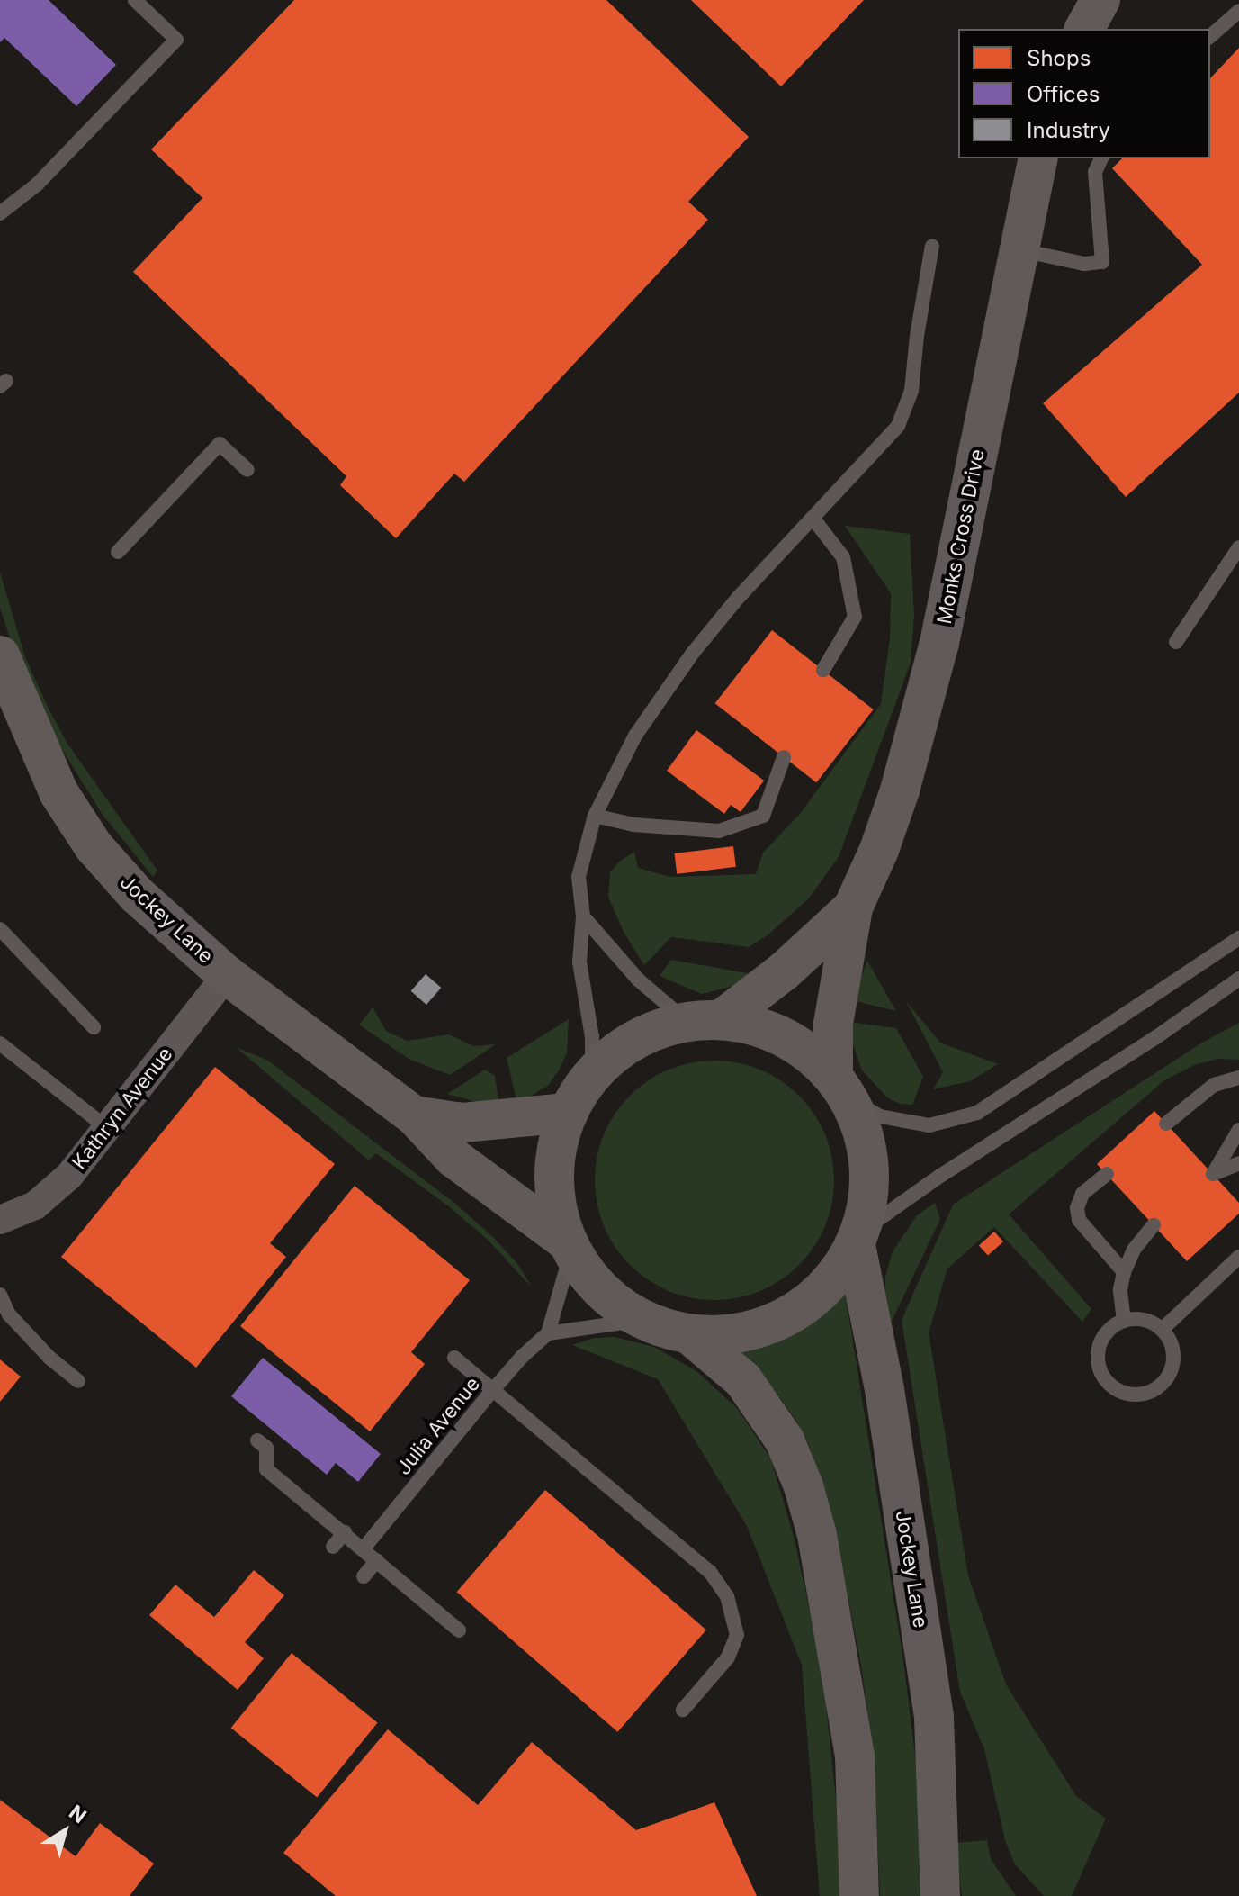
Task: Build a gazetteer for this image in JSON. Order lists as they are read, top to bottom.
{
  "streets": {
    "street": ["Monks Cross Drive", "Jockey Lane", "Kathryn Avenue"],
    "lane": ["Julia Avenue"]
  },
  "crossings": [
    ["Jockey Lane", "Kathryn Avenue"],
    ["Jockey Lane", "Julia Avenue"]
  ],
  "legend": ["Shops", "Offices", "Industry"],
  "north": "top right"
}
